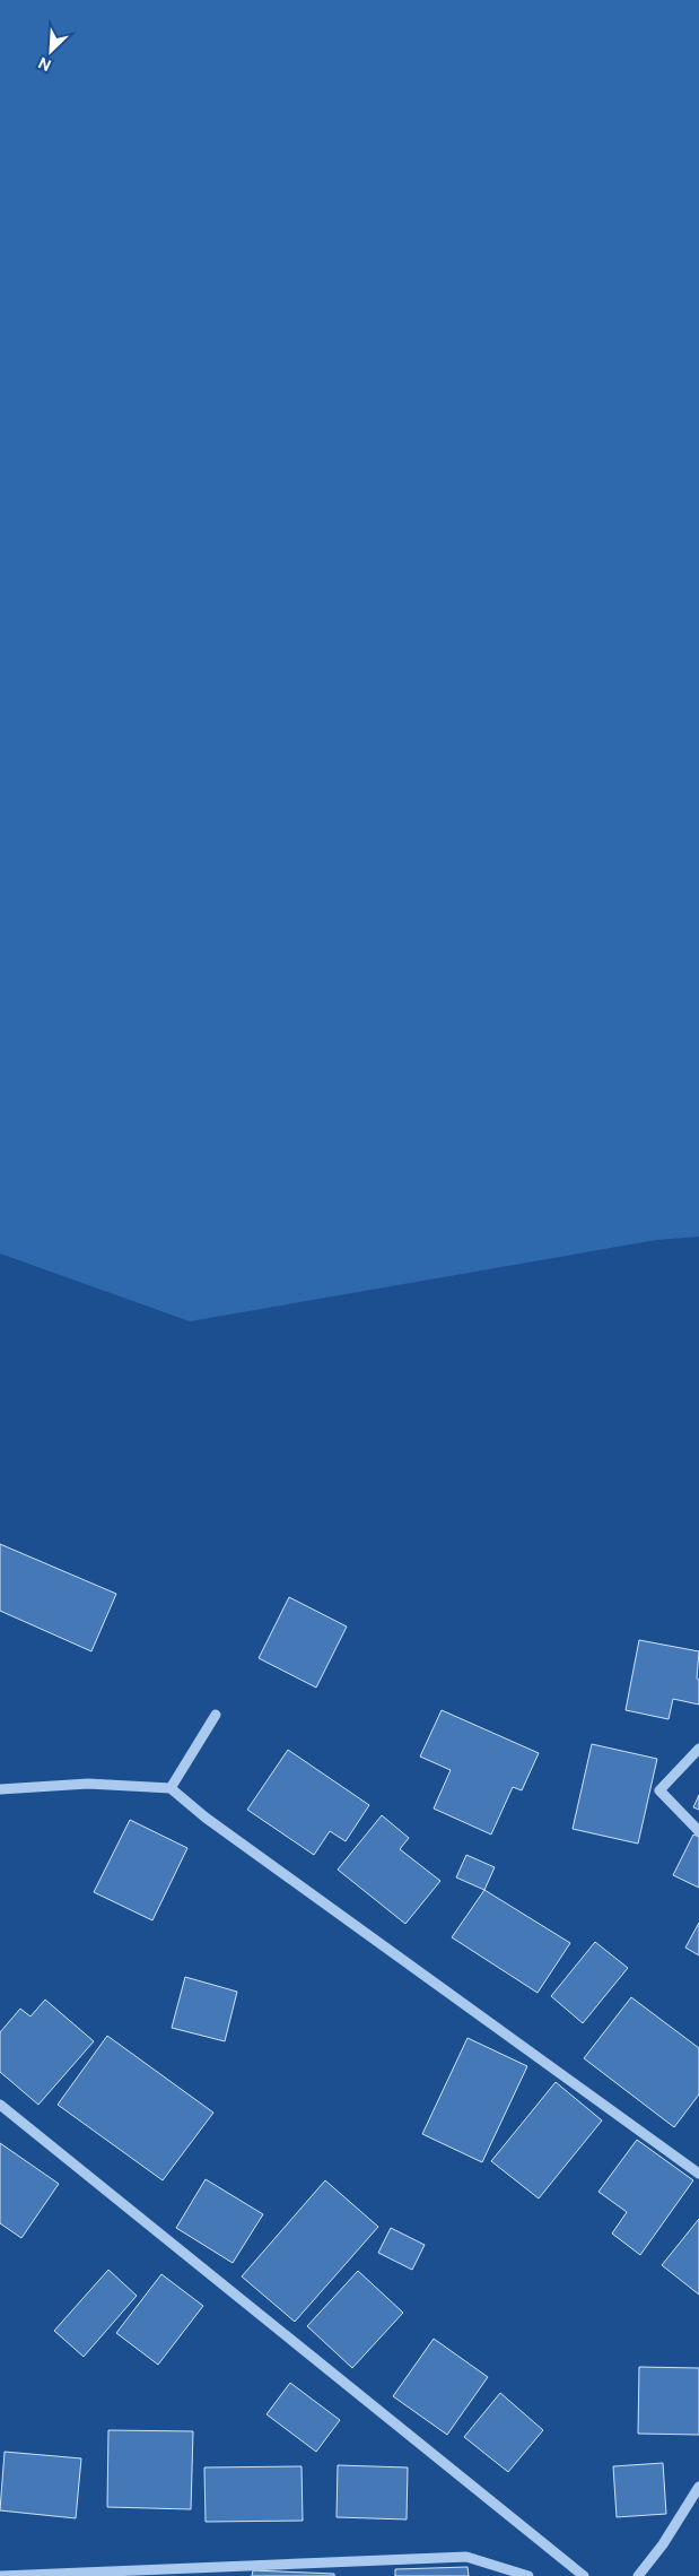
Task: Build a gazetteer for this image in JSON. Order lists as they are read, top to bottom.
{
  "north": "bottom left"
}
